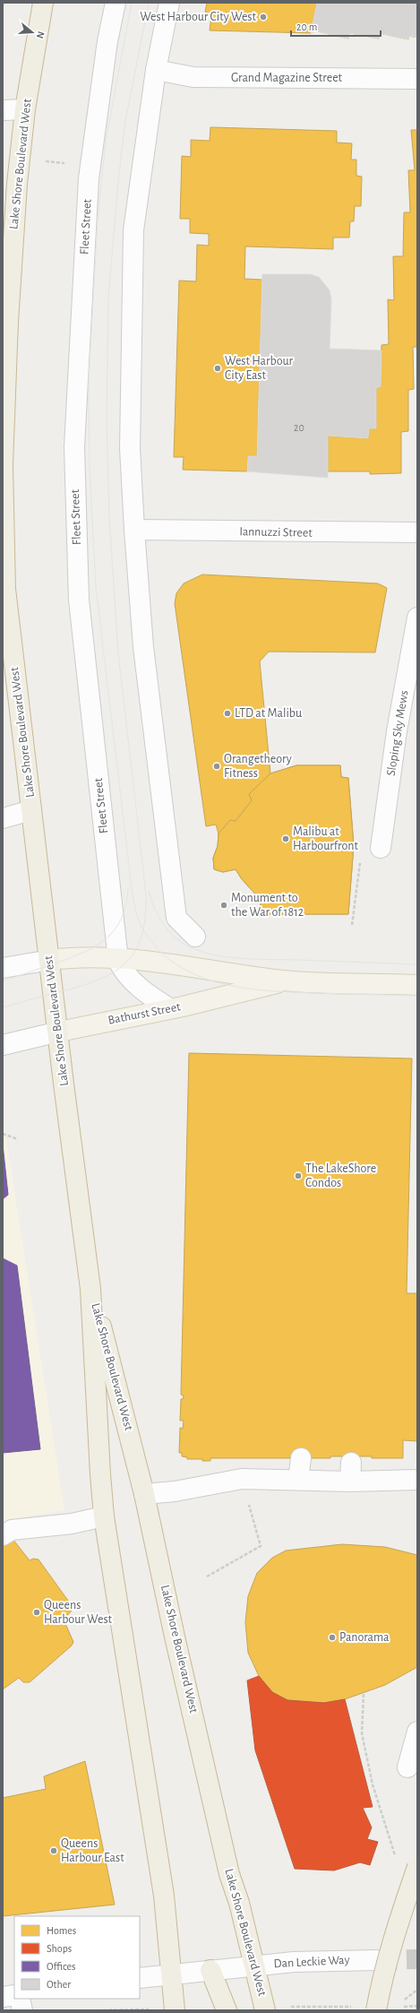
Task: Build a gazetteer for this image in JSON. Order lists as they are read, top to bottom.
{
  "streets": {
    "highway": ["Lake Shore Boulevard West"],
    "main road": ["Bathurst Street"],
    "street": [
      "Grand Magazine Street",
      "Fleet Street",
      "Iannuzzi Street",
      "Sloping Sky Mews",
      "Dan Leckie Way"
    ]
  },
  "crossings": [
    ["Lake Shore Boulevard West", "Bathurst Street"],
    ["Lake Shore Boulevard West", "Dan Leckie Way"],
    ["Fleet Street", "Bathurst Street"]
  ],
  "places": [
    "West Harbour City West",
    "West Harbour City East",
    "LTD at Malibu",
    "Orangetheory Fitness",
    "Malibu at Harbourfront",
    "Monument to the War of 1812",
    "The LakeShore Condos",
    "Queens Harbour West",
    "Panorama",
    "Queens Harbour East"
  ],
  "house_numbers": ["20"],
  "legend": [
    "Homes",
    "Shops",
    "Offices",
    "Other"
  ],
  "scale_bar": "20 m",
  "north": "right"
}
